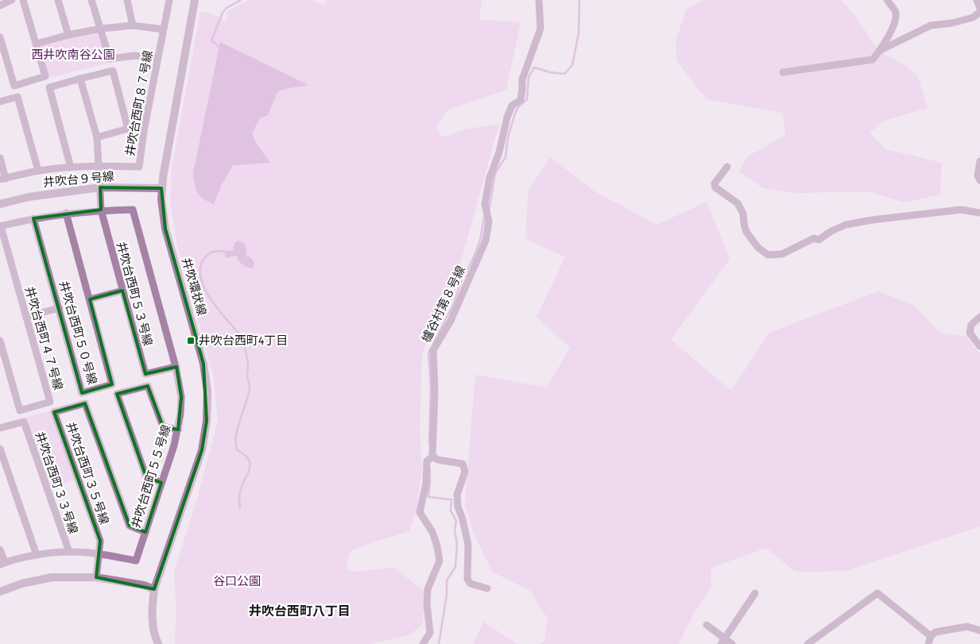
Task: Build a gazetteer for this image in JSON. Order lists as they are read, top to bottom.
{
  "streets": {
    "street": [
      "井吹台西町８７号線",
      "井吹台９号線",
      "井吹環状線",
      "井吹台西町５３号線",
      "櫨谷村第８号線",
      "井吹台西町５０号線",
      "井吹台西町４７号線",
      "井吹台西町３５号線",
      "井吹台西町５５号線",
      "井吹台西町３３号線"
    ]
  },
  "crossings": [
    ["井吹台西町８７号線", "井吹台西町５３号線"],
    ["井吹台９号線", "井吹環状線"],
    ["井吹台９号線", "井吹台西町５３号線"],
    ["井吹台西町５３号線", "井吹台西町５５号線"],
    ["井吹台西町５０号線", "井吹台西町５５号線"],
    ["井吹台西町４７号線", "井吹台西町５５号線"],
    ["井吹台西町３５号線", "井吹台西町５５号線"],
    ["井吹台西町５５号線", "井吹台西町３３号線"]
  ],
  "districts": ["井吹台西町八丁目"],
  "parks": ["西井吹南谷公園", "谷口公園"],
  "places": {
    "transit": ["井吹台西町4丁目"]
  }
}
